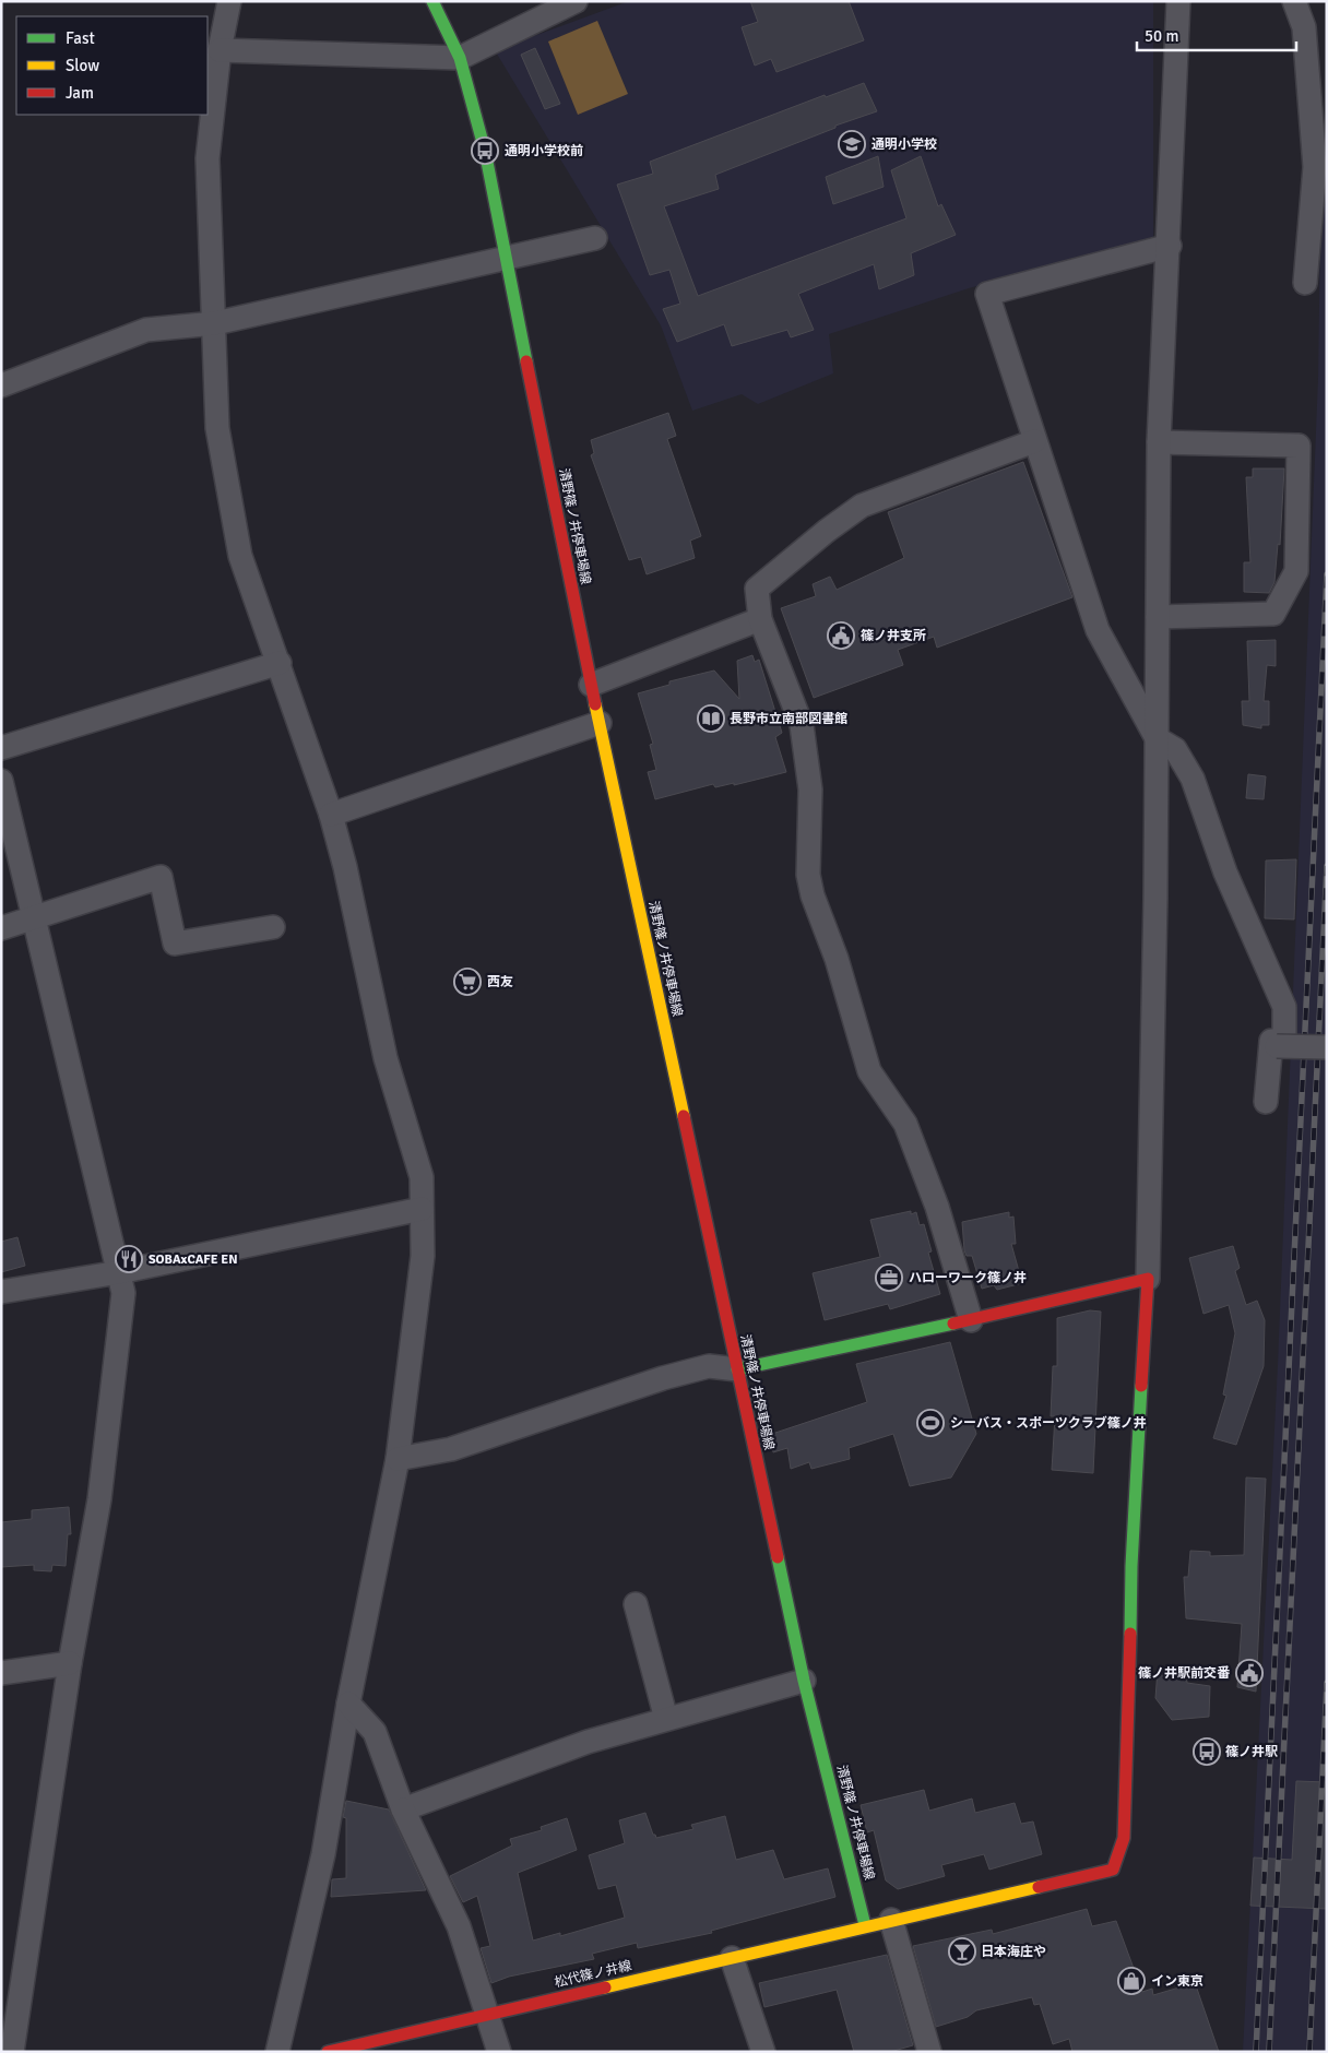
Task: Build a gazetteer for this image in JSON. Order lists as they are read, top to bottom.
{
  "streets": {
    "main road": ["清野篠ノ井停車場線", "松代篠ノ井線"]
  },
  "crossings": [
    ["清野篠ノ井停車場線", "松代篠ノ井線"]
  ],
  "places": {
    "school or university": ["通明小学校"],
    "bus stop": ["通明小学校前", "篠ノ井駅"],
    "public building": ["篠ノ井支所", "篠ノ井駅前交番"],
    "library": ["長野市立南部図書館"],
    "supermarket": ["西友"],
    "restaurant": ["SOBAxCAFE EN"],
    "office": ["ハローワーク篠ノ井"],
    "sports": ["シーバス・スポーツクラブ篠ノ井"],
    "bar": ["日本海庄や"],
    "shop": ["イン東京"]
  },
  "legend": ["Fast", "Slow", "Jam"],
  "scale_bar": "50 m"
}
